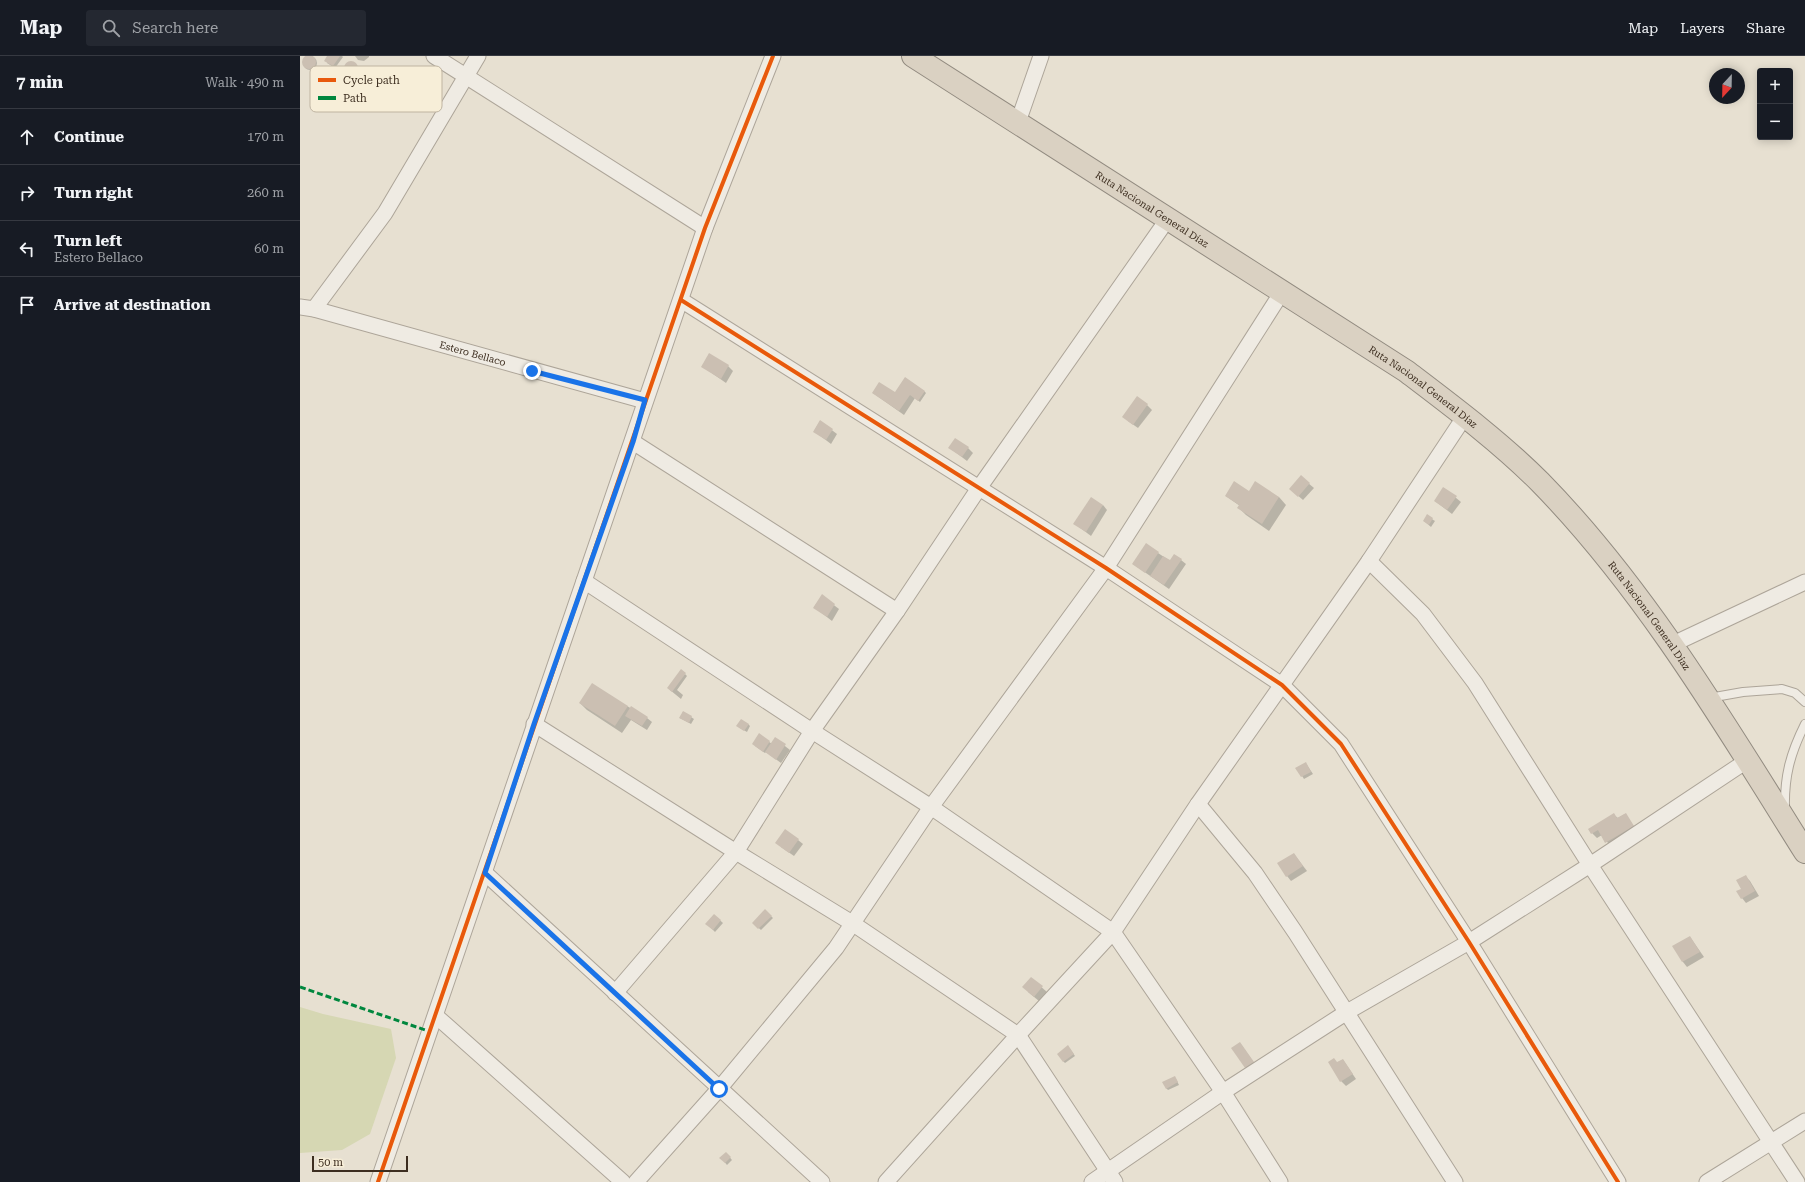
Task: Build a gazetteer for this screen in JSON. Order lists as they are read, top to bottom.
{
  "streets": {
    "highway": ["Ruta Nacional General Díaz"],
    "street": ["Estero Bellaco"]
  },
  "legend": ["Cycle path", "Path"],
  "scale_bar": "50 m",
  "north": "bottom",
  "page": {
    "header": "Map",
    "search": "Search here",
    "nav": ["Map", "Layers", "Share"],
    "heading": ["7 min", "Walk · 490 m"],
    "map_buttons": ["+", "−"],
    "list": [
      ["Continue", "170 m"],
      ["Turn right", "260 m"],
      ["Turn left", "Estero Bellaco", "60 m"],
      "Arrive at destination"
    ],
    "scale": "50 m"
  }
}
